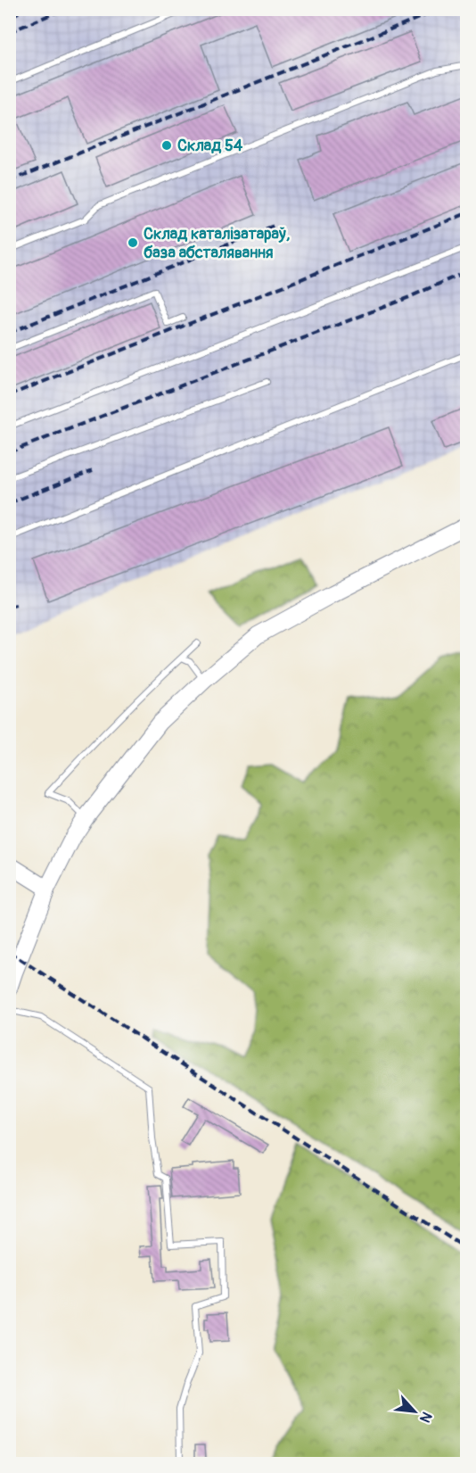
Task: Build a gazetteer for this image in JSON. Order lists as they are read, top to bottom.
{
  "places": ["Склад 54", "Склад каталізатараў, база абсталявання"],
  "north": "bottom right"
}
